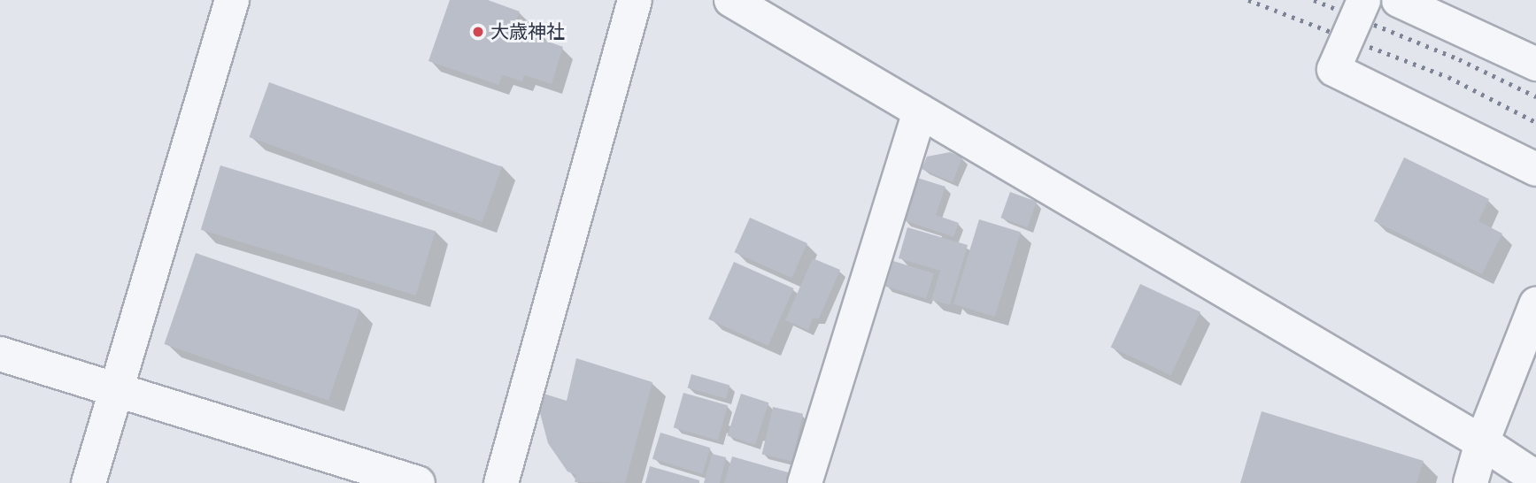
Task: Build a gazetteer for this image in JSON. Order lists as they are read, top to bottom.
{
  "places": ["大歳神社"]
}
